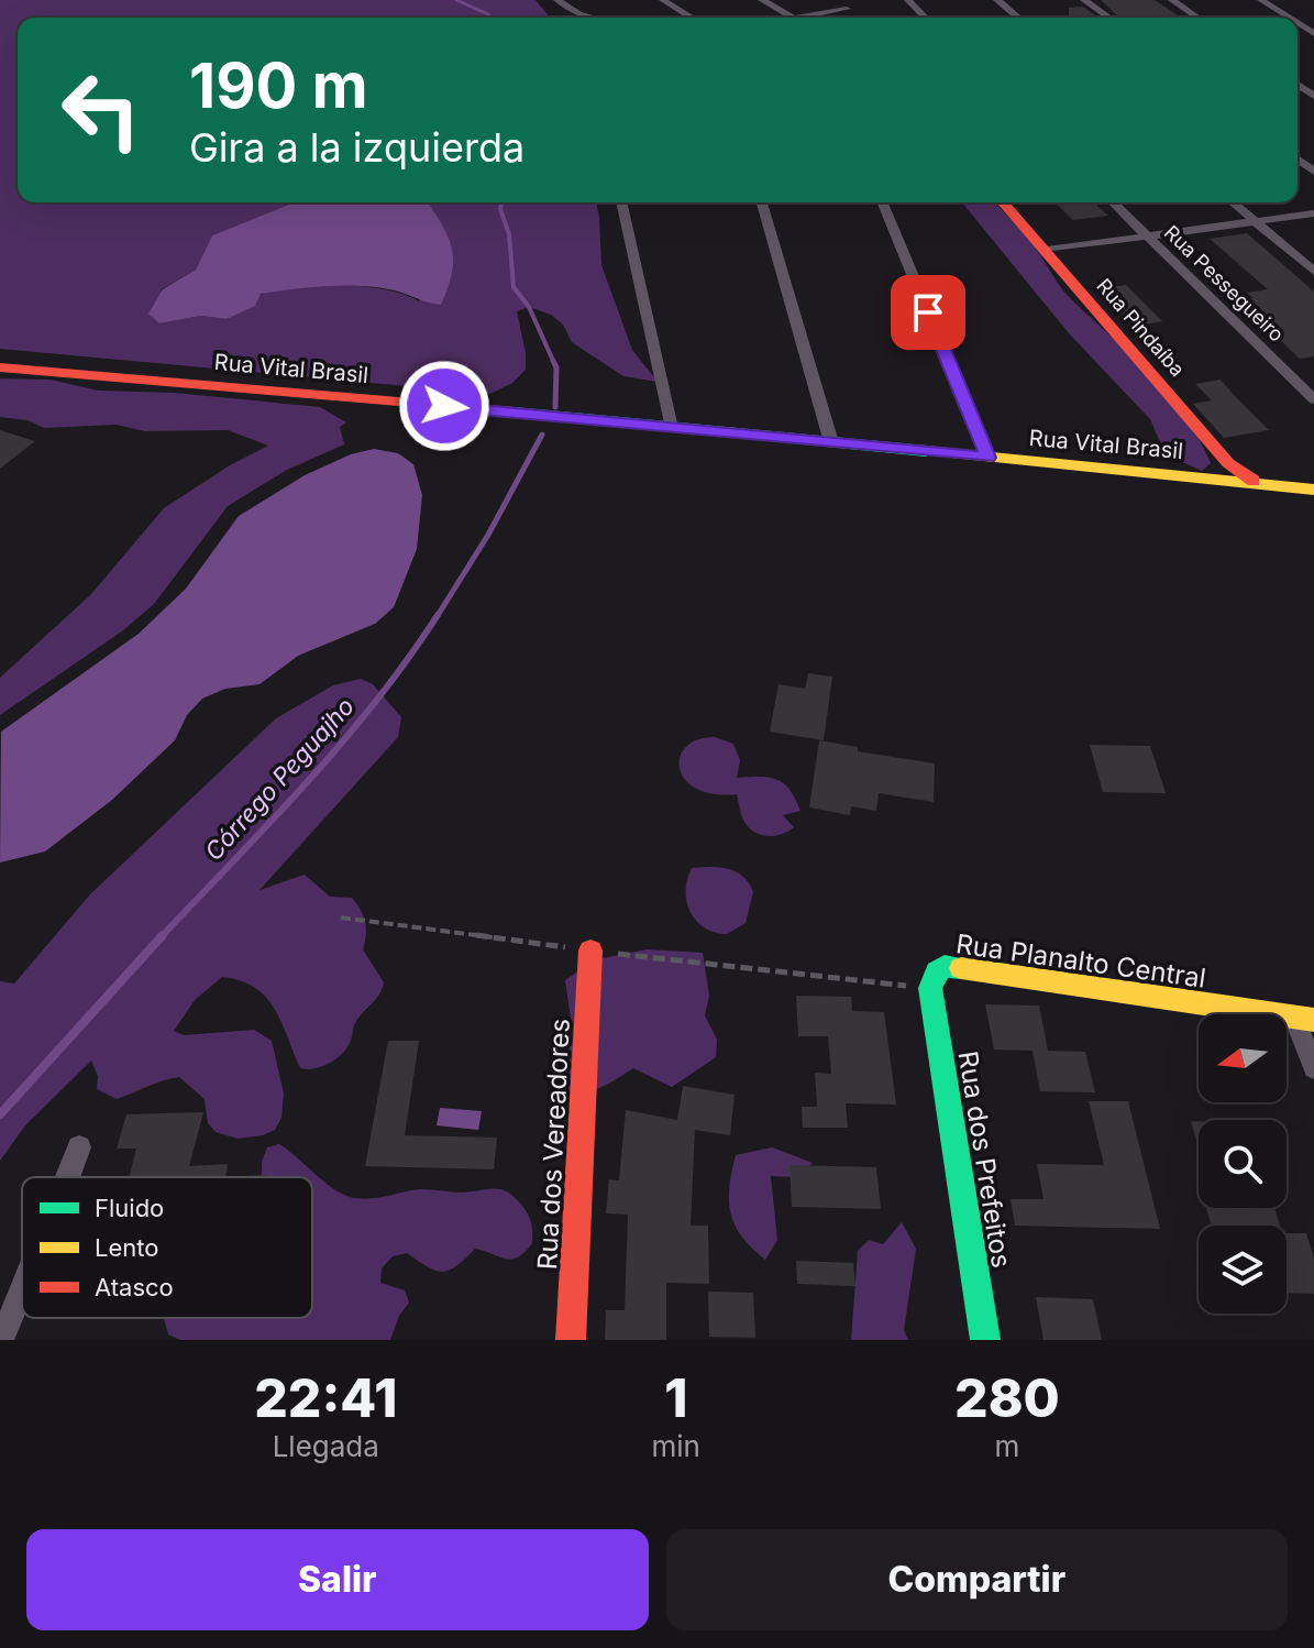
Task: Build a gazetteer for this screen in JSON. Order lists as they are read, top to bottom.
{
  "streets": {
    "main road": [
      "Rua Pindaíba",
      "Rua Vital Brasil",
      "Rua Planalto Central",
      "Rua dos Vereadores",
      "Rua dos Prefeitos"
    ],
    "street": ["Rua Pessegueiro"]
  },
  "crossings": [
    ["Rua Pindaíba", "Rua Vital Brasil"],
    ["Rua Planalto Central", "Rua dos Prefeitos"]
  ],
  "water": ["Córrego Peguajho"],
  "legend": ["Fluido", "Lento", "Atasco"],
  "north": "left",
  "page": {
    "turn": ["190 m", "Gira a la izquierda"],
    "eta": [
      "22:41",
      "Llegada",
      "1",
      "min",
      "280",
      "m"
    ],
    "buttons": ["Salir", "Compartir"]
  }
}
